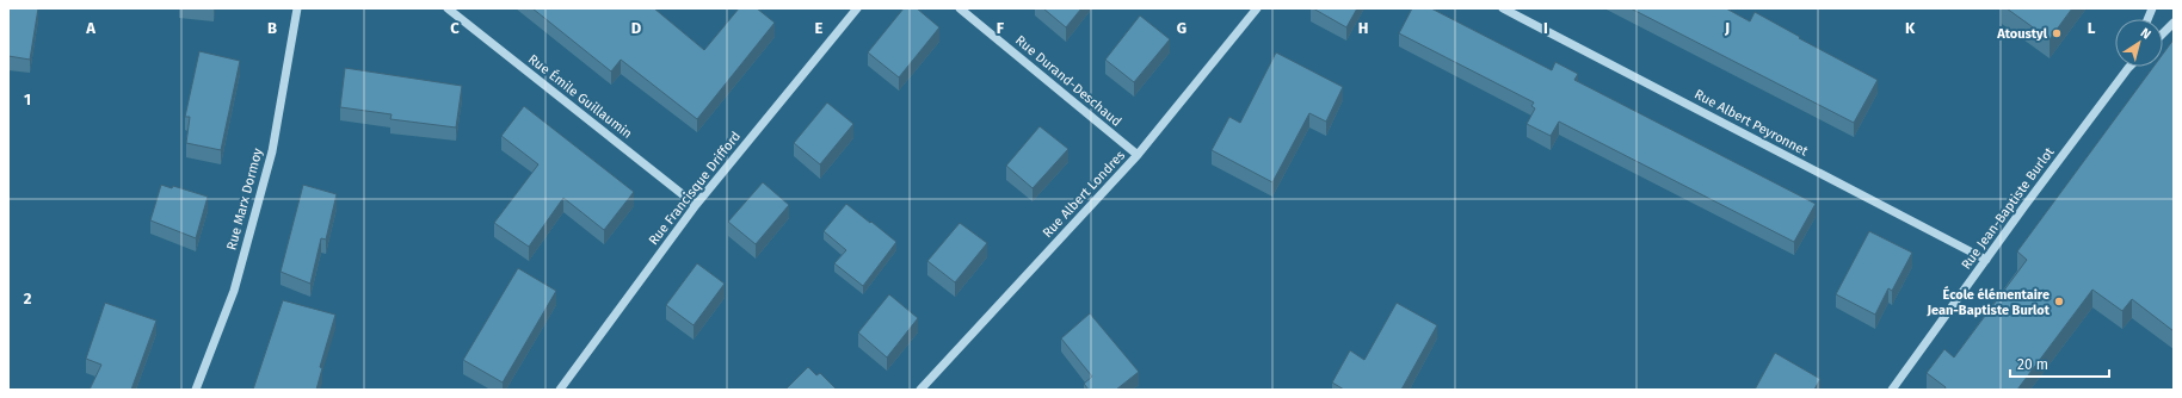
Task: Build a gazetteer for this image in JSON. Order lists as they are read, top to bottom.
{
  "streets": {
    "street": [
      "Rue Durand-Deschaud",
      "Rue Émile Guillaumin",
      "Rue Albert Peyronnet",
      "Rue Francisque Drifford",
      "Rue Albert Londres",
      "Rue Marx Dormoy",
      "Rue Jean-Baptiste Burlot"
    ]
  },
  "crossings": [
    ["Rue Durand-Deschaud", "Rue Albert Londres"],
    ["Rue Émile Guillaumin", "Rue Francisque Drifford"],
    ["Rue Albert Peyronnet", "Rue Jean-Baptiste Burlot"]
  ],
  "places": ["Atoustyl", "École élémentaire Jean-Baptiste Burlot"],
  "scale_bar": "20 m",
  "north": "top right",
  "grid": {
    "columns": [
      "A",
      "B",
      "C",
      "D",
      "E",
      "F",
      "G",
      "H",
      "I",
      "J",
      "K",
      "L"
    ],
    "rows": ["1", "2"]
  }
}
